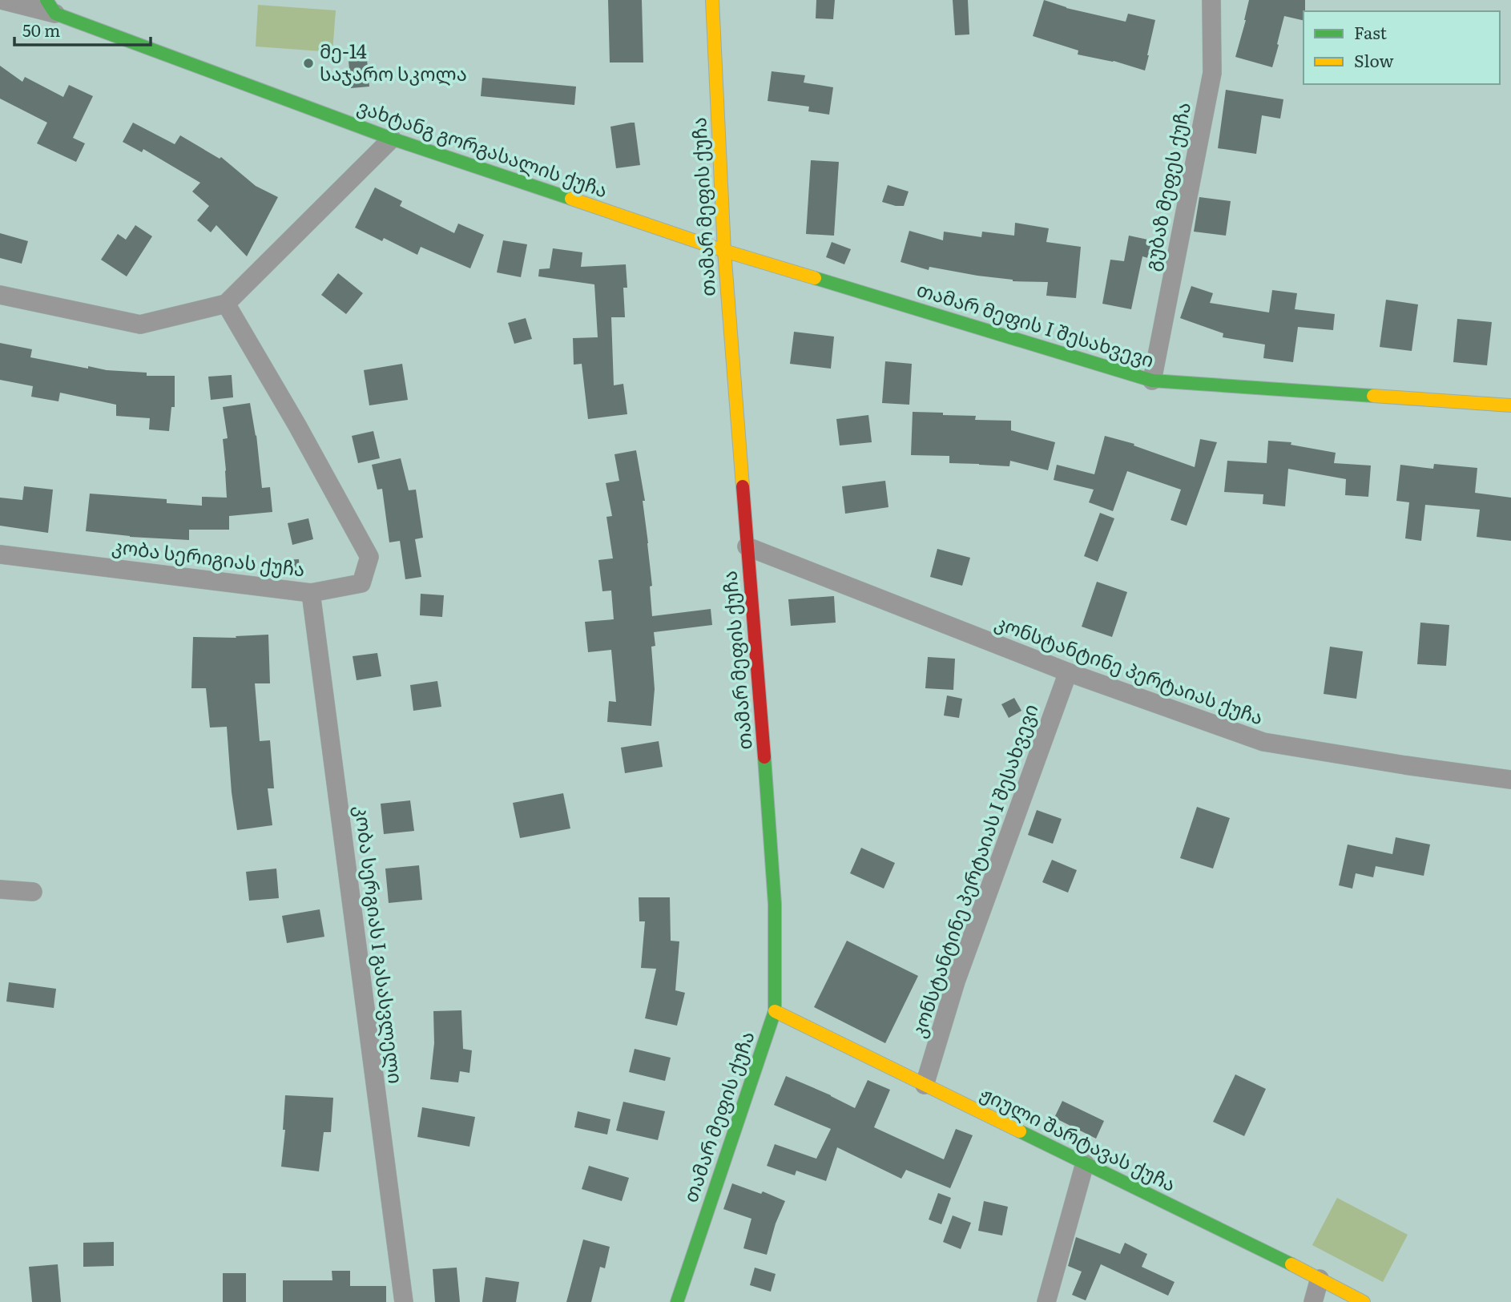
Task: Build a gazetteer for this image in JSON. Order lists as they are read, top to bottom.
{
  "streets": {
    "street": [
      "ვახტანგ გორგასალის ქუჩა",
      "გუბაზ მეფეს ქუჩა",
      "თამარ მეფის ქუჩა",
      "თამარ მეფის I შესახვევი",
      "კობა სერიგიას ქუჩა",
      "კონსტანტინე პერტაიას ქუჩა",
      "კონსტანტინე პერტაიას I შესახვევი",
      "კობა სერგიას I გასასვლელი",
      "ჟიული შარტავას ქუჩა"
    ]
  },
  "crossings": [
    ["ვახტანგ გორგასალის ქუჩა", "თამარ მეფის ქუჩა"],
    ["ვახტანგ გორგასალის ქუჩა", "თამარ მეფის I შესახვევი"],
    ["გუბაზ მეფეს ქუჩა", "თამარ მეფის I შესახვევი"],
    ["თამარ მეფის ქუჩა", "თამარ მეფის I შესახვევი"],
    ["თამარ მეფის ქუჩა", "კონსტანტინე პერტაიას ქუჩა"],
    ["თამარ მეფის ქუჩა", "ჟიული შარტავას ქუჩა"],
    ["კობა სერიგიას ქუჩა", "კობა სერგიას I გასასვლელი"],
    ["კონსტანტინე პერტაიას ქუჩა", "კონსტანტინე პერტაიას I შესახვევი"],
    ["კონსტანტინე პერტაიას I შესახვევი", "ჟიული შარტავას ქუჩა"]
  ],
  "places": ["მე-14 საჯარო სკოლა"],
  "legend": ["Fast", "Slow"],
  "scale_bar": "50 m"
}
